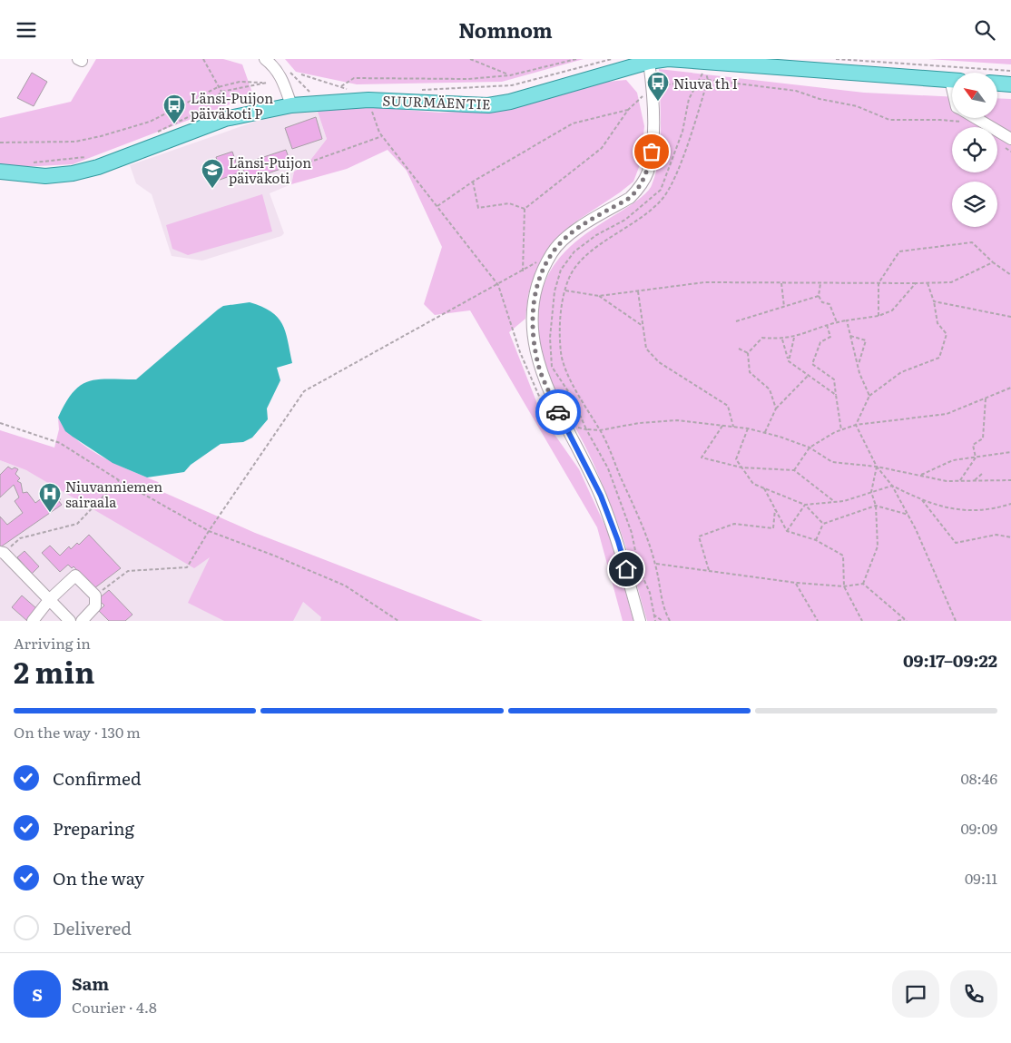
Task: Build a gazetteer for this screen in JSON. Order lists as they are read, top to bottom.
{
  "streets": {
    "main road": ["SUURMÄENTIE"]
  },
  "places": {
    "bus stop": ["Niuva th I", "Länsi-Puijon päiväkoti P"],
    "school or university": ["Länsi-Puijon päiväkoti"],
    "hospital": ["Niuvanniemen sairaala"]
  },
  "north": "top left",
  "page": {
    "header": "Nomnom",
    "heading": ["2 min", "Arriving in", "09:17–09:22"],
    "panel": ["Sam", "Courier · 4.8"],
    "bar": "On the way · 130 m",
    "list": [
      ["Confirmed", "08:46"],
      ["Preparing", "09:09"],
      ["On the way", "09:11"],
      "Delivered"
    ],
    "round": "S"
  }
}
